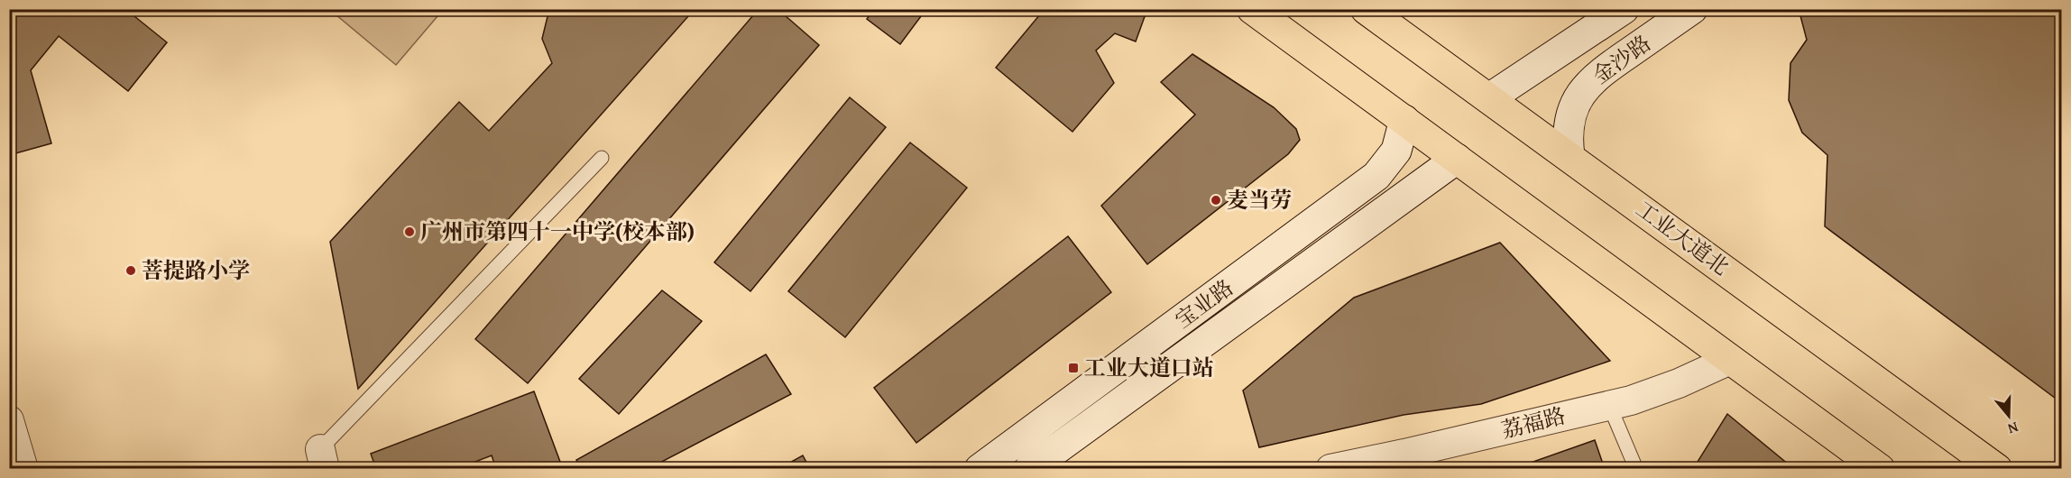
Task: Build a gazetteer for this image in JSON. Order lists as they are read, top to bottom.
{
  "streets": {
    "main road": ["金沙路", "工业大道北", "宝业路"],
    "street": ["荔福路"]
  },
  "crossings": [
    ["金沙路", "工业大道北"]
  ],
  "places": {
    "other": ["麦当劳", "广州市第四十一中学(校本部)", "菩提路小学"],
    "transit": ["工业大道口站"]
  },
  "north": "bottom"
}
